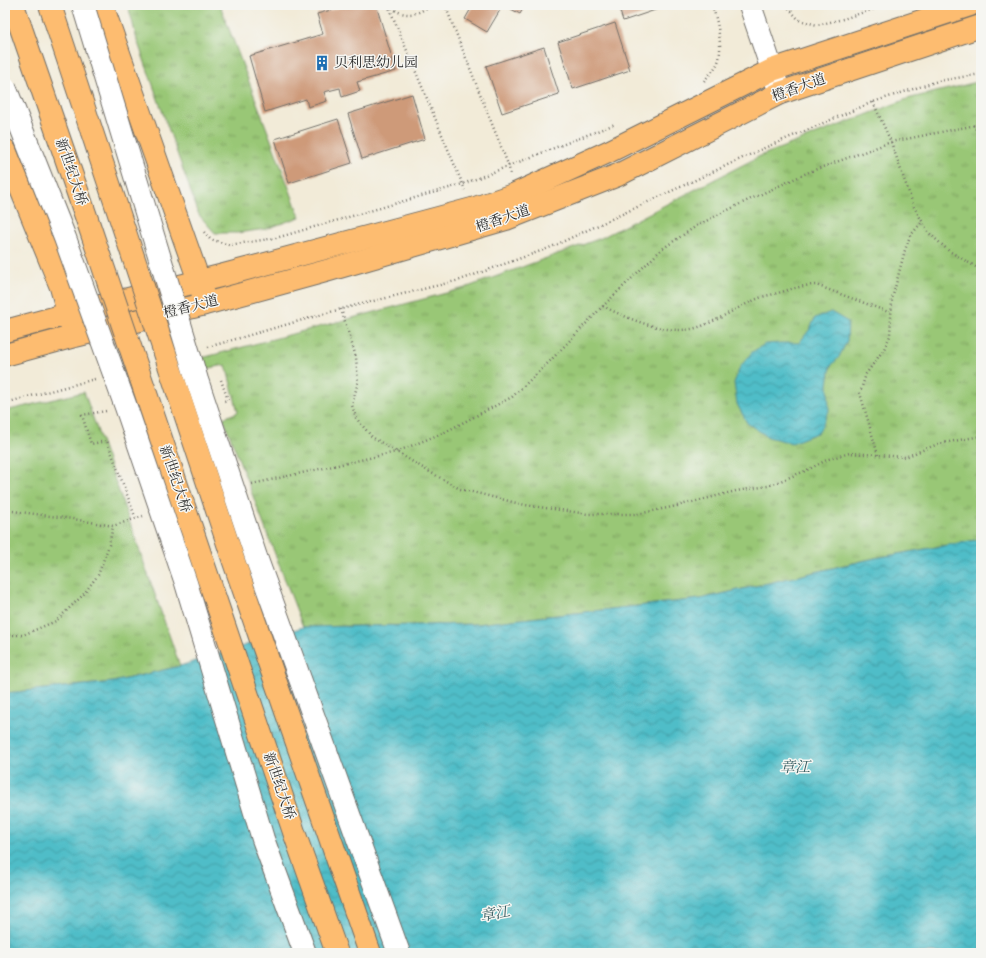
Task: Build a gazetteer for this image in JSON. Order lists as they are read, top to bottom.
{
  "streets": {
    "main road": ["橙香大道", "新世纪大桥"]
  },
  "water": ["章江"],
  "places": {
    "building": ["贝利思幼儿园"]
  }
}
